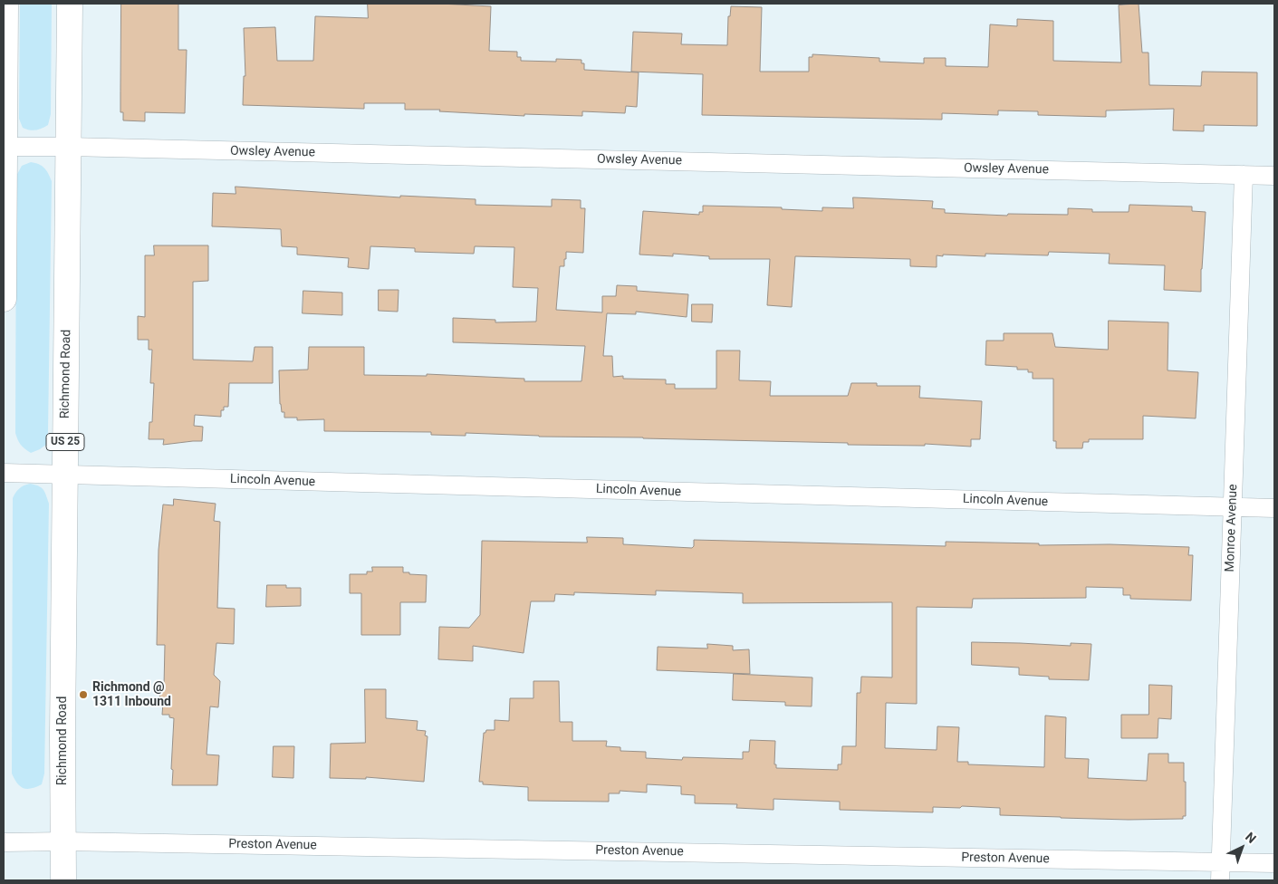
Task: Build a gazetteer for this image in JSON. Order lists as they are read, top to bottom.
{
  "streets": {
    "main road": ["Richmond Road", "US 25"],
    "street": [
      "Owsley Avenue",
      "Lincoln Avenue",
      "Monroe Avenue",
      "Preston Avenue"
    ]
  },
  "crossings": [
    ["Owsley Avenue", "Richmond Road"],
    ["Owsley Avenue", "Monroe Avenue"],
    ["Richmond Road", "Lincoln Avenue"],
    ["Richmond Road", "Preston Avenue"],
    ["Lincoln Avenue", "Monroe Avenue"],
    ["Monroe Avenue", "Preston Avenue"]
  ],
  "places": ["Richmond @ 1311 Inbound"],
  "north": "top right"
}
